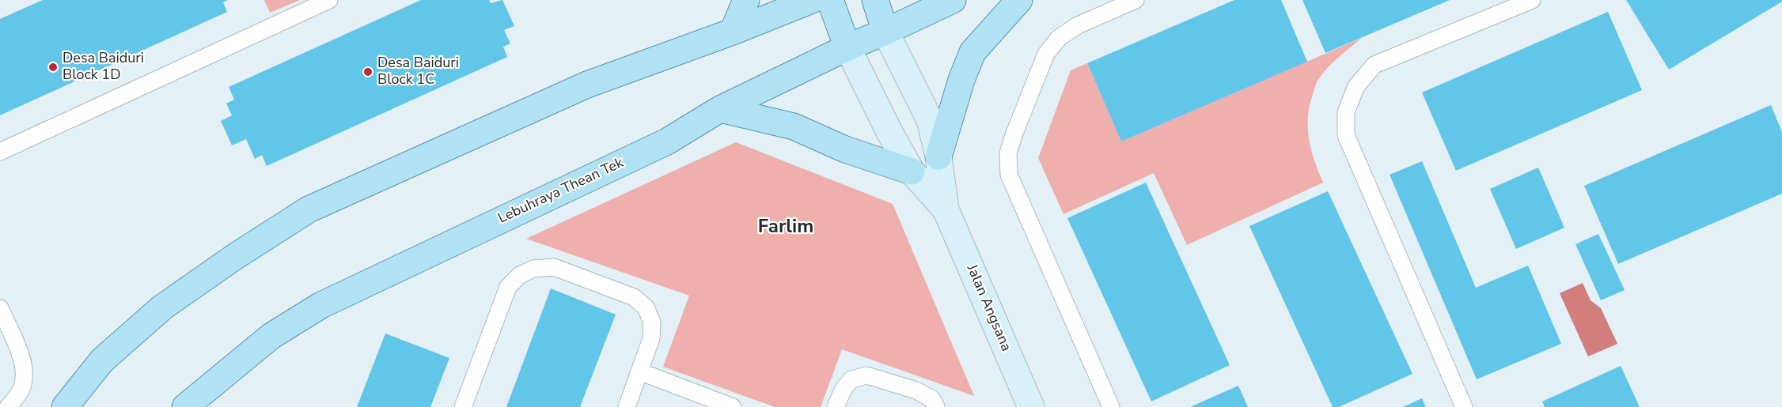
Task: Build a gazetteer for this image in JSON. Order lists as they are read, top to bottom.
{
  "streets": {
    "main road": ["Lebuhraya Thean Tek", "Jalan Angsana"]
  },
  "crossings": [
    ["Lebuhraya Thean Tek", "Jalan Angsana"]
  ],
  "districts": ["Farlim"],
  "places": ["Desa Baiduri Block 1D", "Desa Baiduri Block 1C"]
}
